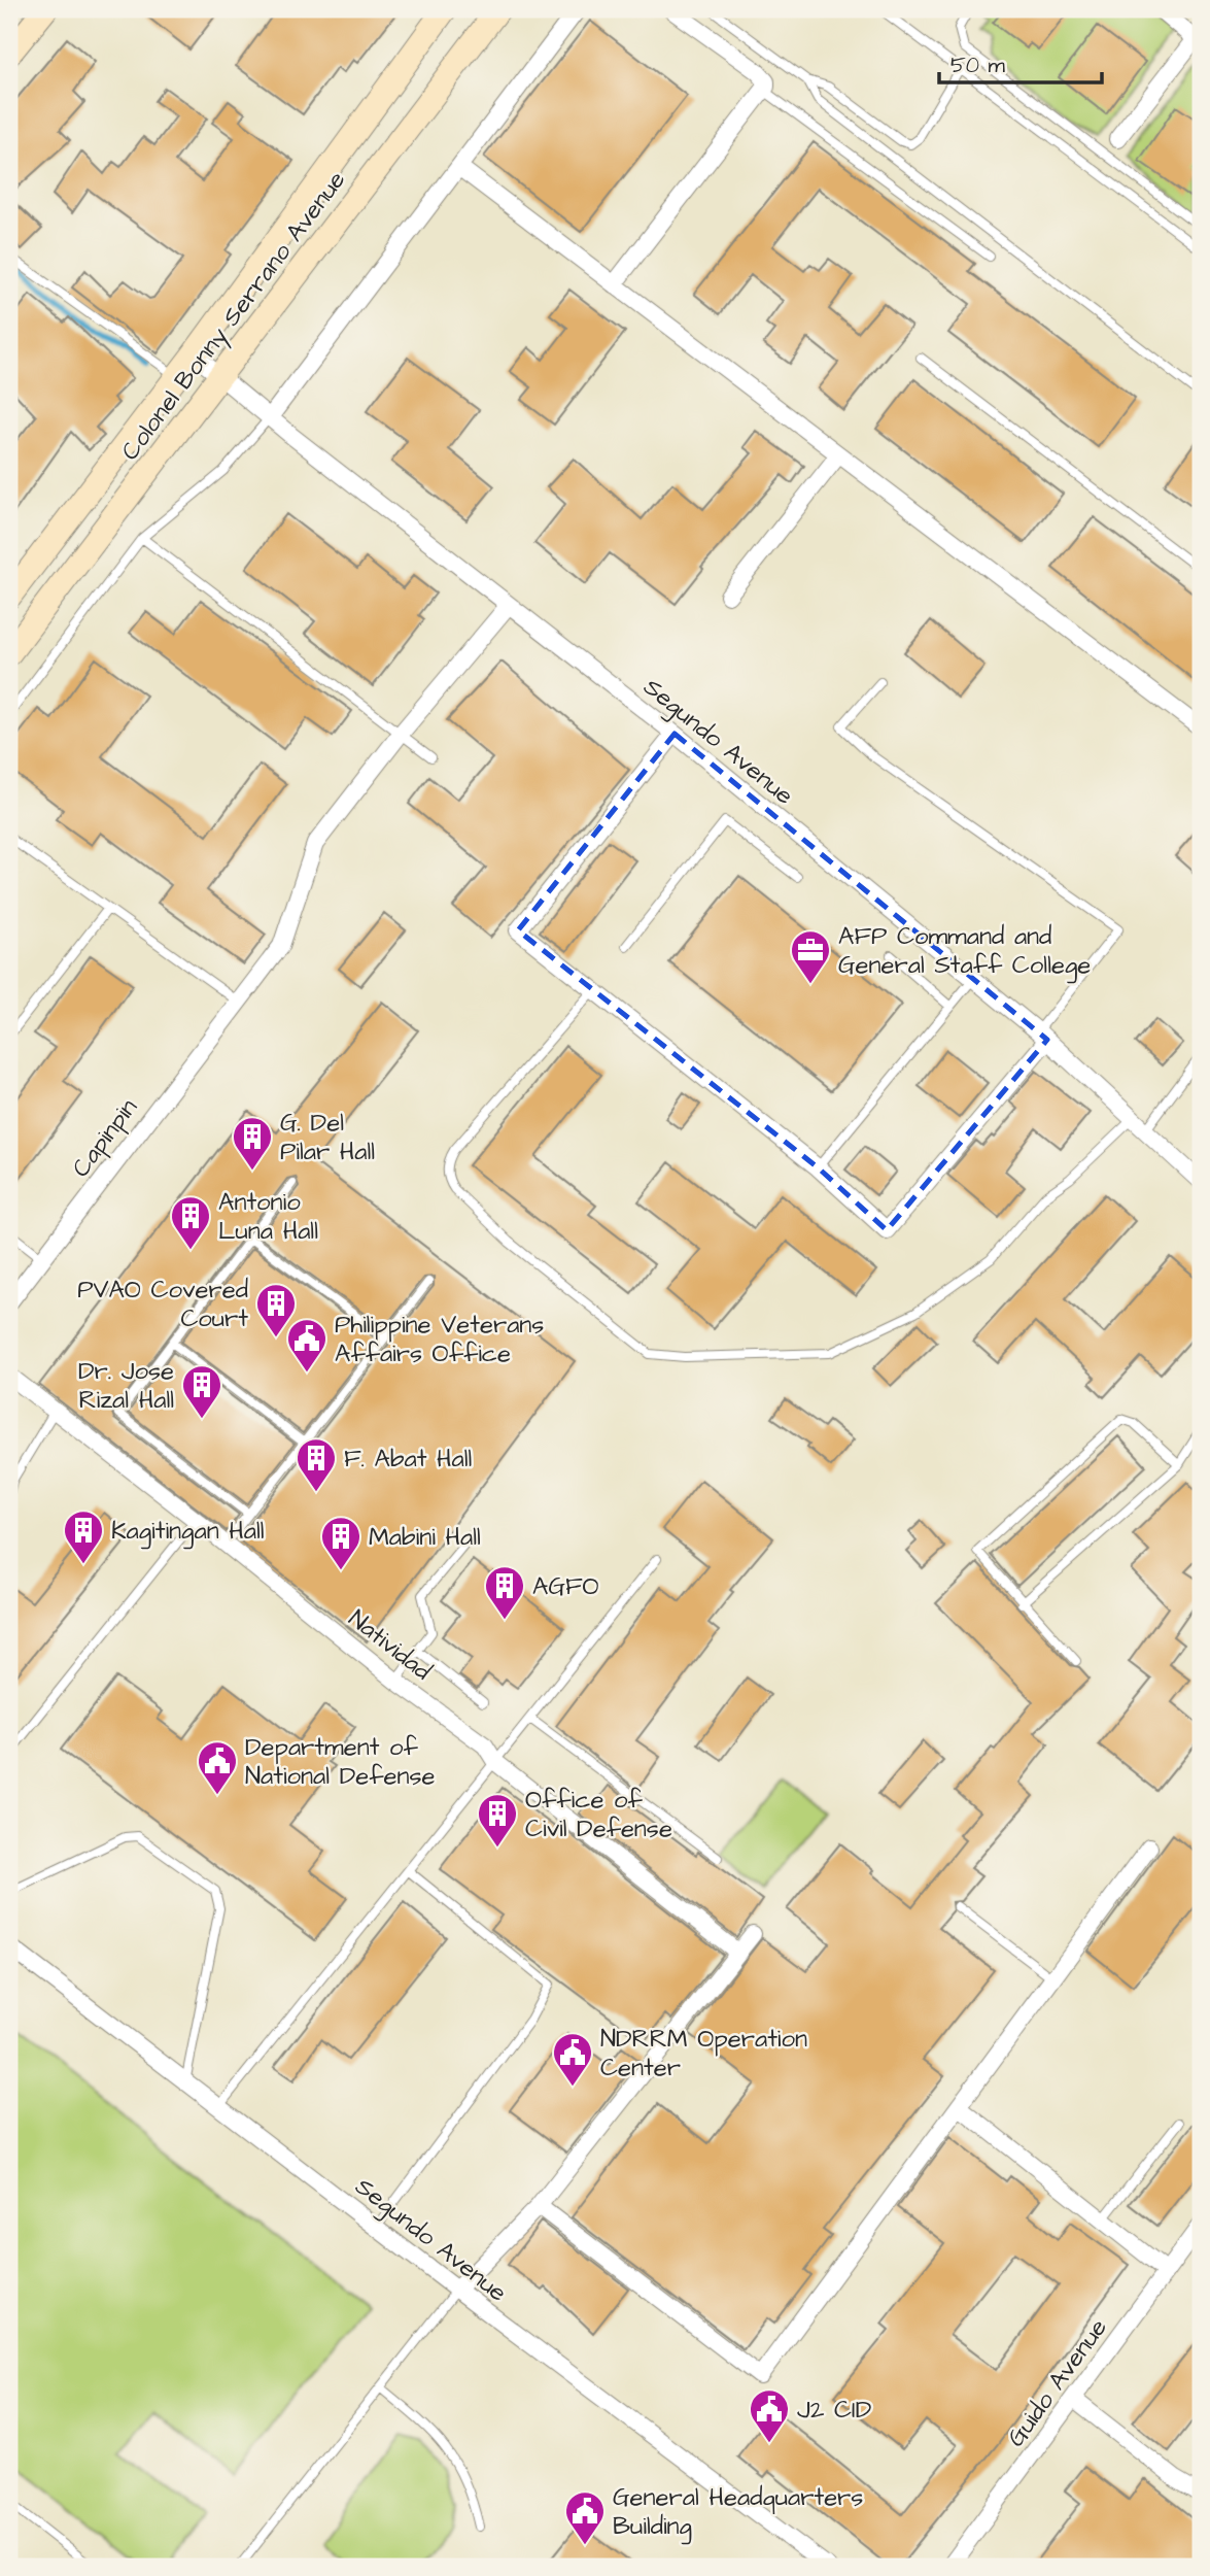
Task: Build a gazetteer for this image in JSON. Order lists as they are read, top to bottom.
{
  "streets": {
    "main road": ["Colonel Bonny Serrano Avenue"],
    "street": [
      "Segundo Avenue",
      "Capinpin",
      "Natividad",
      "Guido Avenue"
    ]
  },
  "crossings": [
    ["Colonel Bonny Serrano Avenue", "Segundo Avenue"],
    ["Segundo Avenue", "Capinpin"]
  ],
  "places": {
    "office": ["AFP Command and General Staff College"],
    "building": [
      "G. Del Pilar Hall",
      "Antonio Luna Hall",
      "PVAO Covered Court",
      "Dr. Jose Rizal Hall",
      "F. Abat Hall",
      "Kagitingan Hall",
      "Mabini Hall",
      "AGFO",
      "Office of Civil Defense"
    ],
    "public building": [
      "Philippine Veterans Affairs Office",
      "Department of National Defense",
      "NDRRM Operation Center",
      "J2 CID",
      "General Headquarters Building"
    ]
  },
  "scale_bar": "50 m"
}
